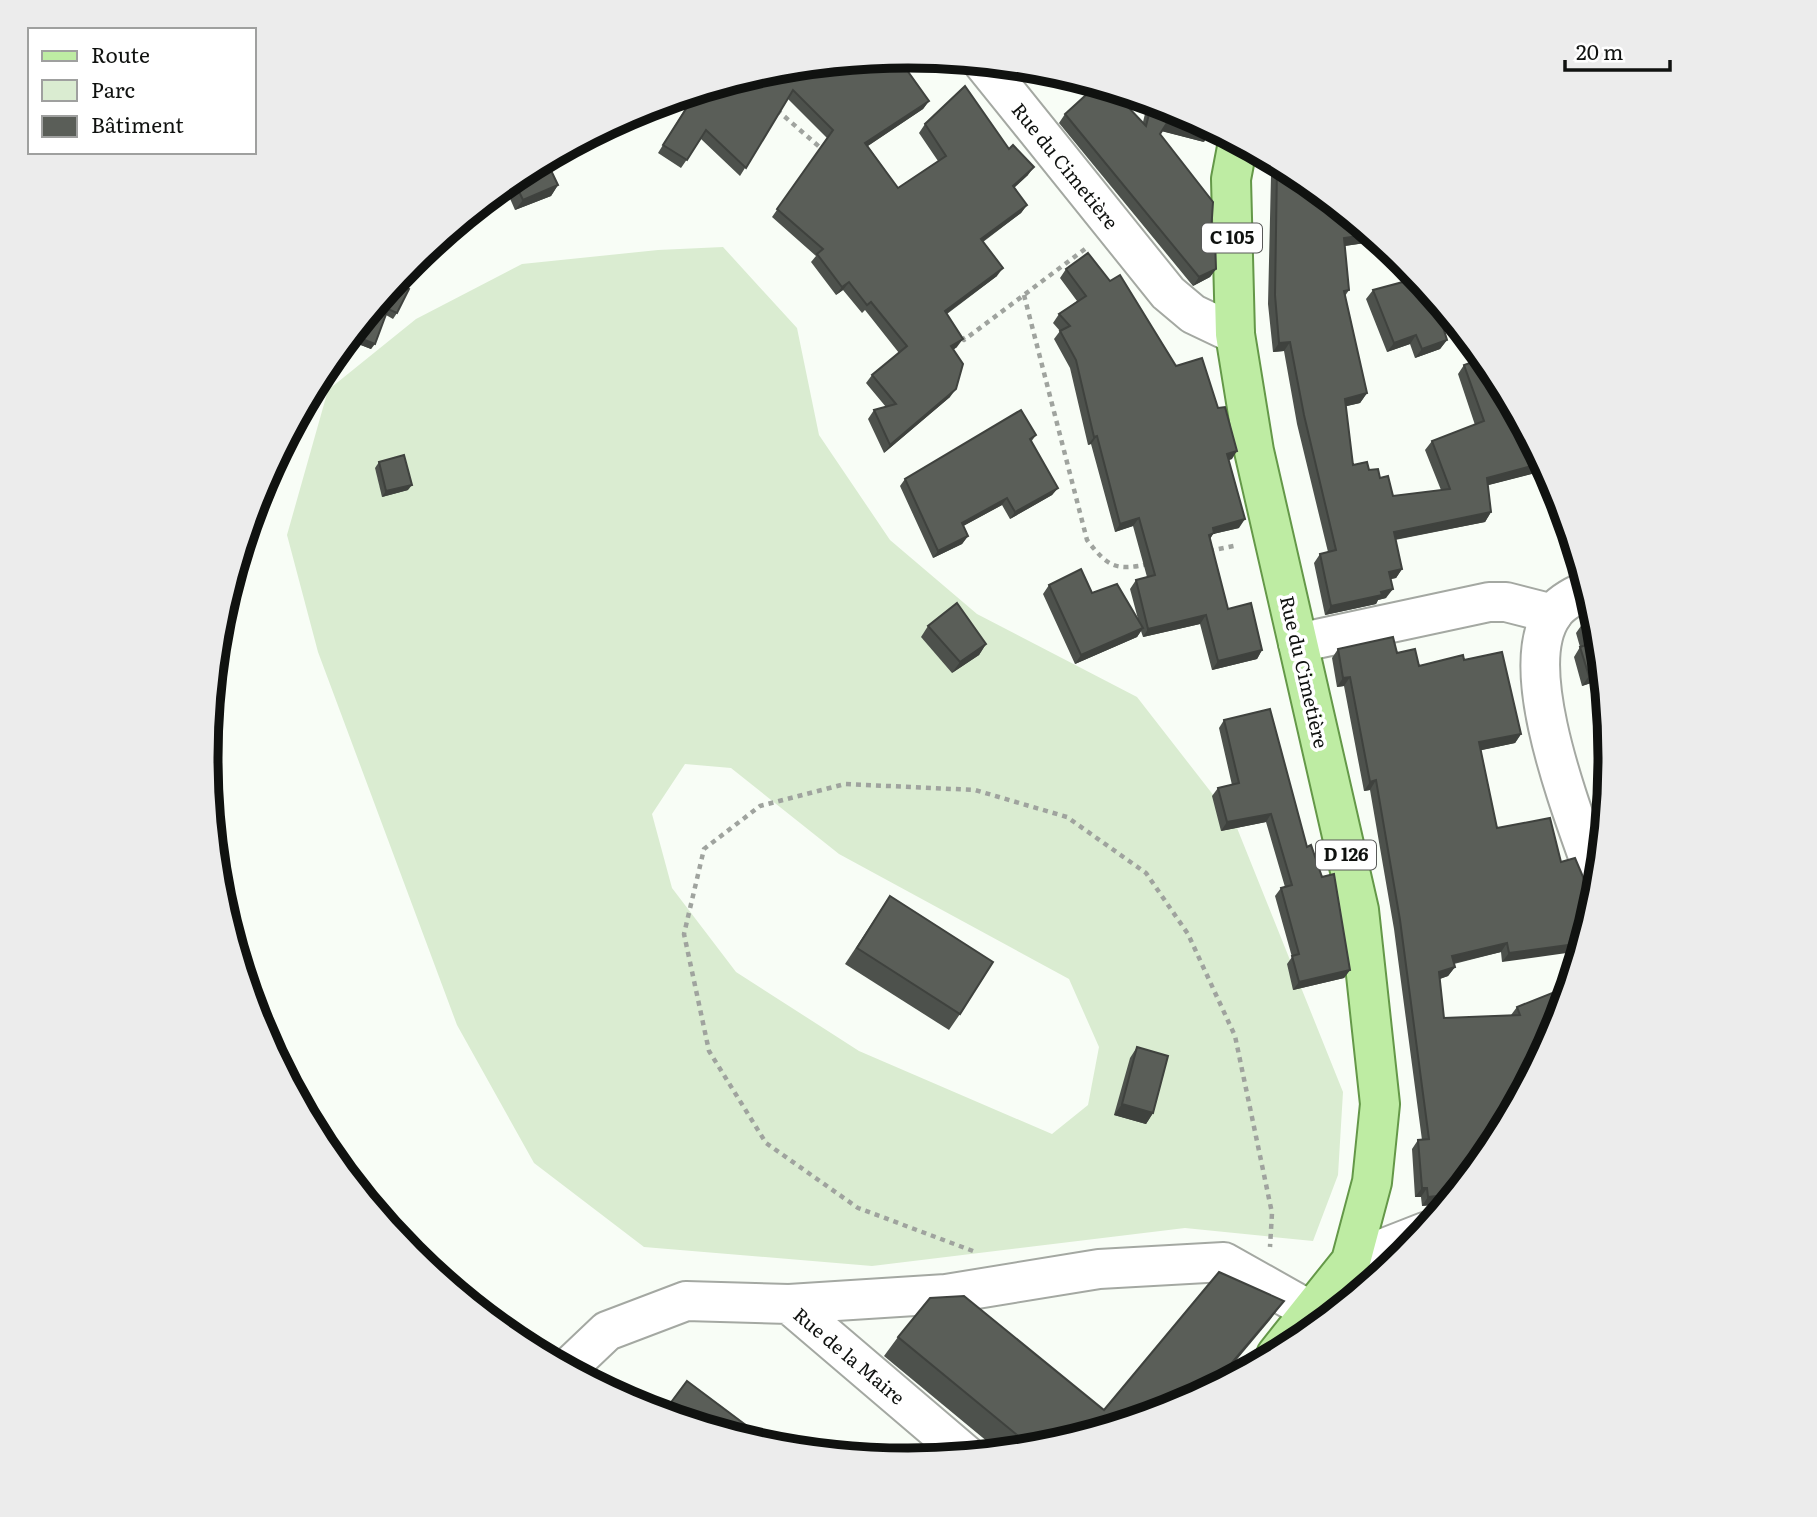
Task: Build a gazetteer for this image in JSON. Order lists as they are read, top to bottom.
{
  "streets": {
    "main road": ["Rue du Cimetière", "C 105", "D 126"],
    "street": ["Rue de la Maire"]
  },
  "crossings": [
    ["Rue du Cimetière", "C 105"]
  ],
  "legend": ["Route", "Parc", "Bâtiment"],
  "scale_bar": "20 m"
}
